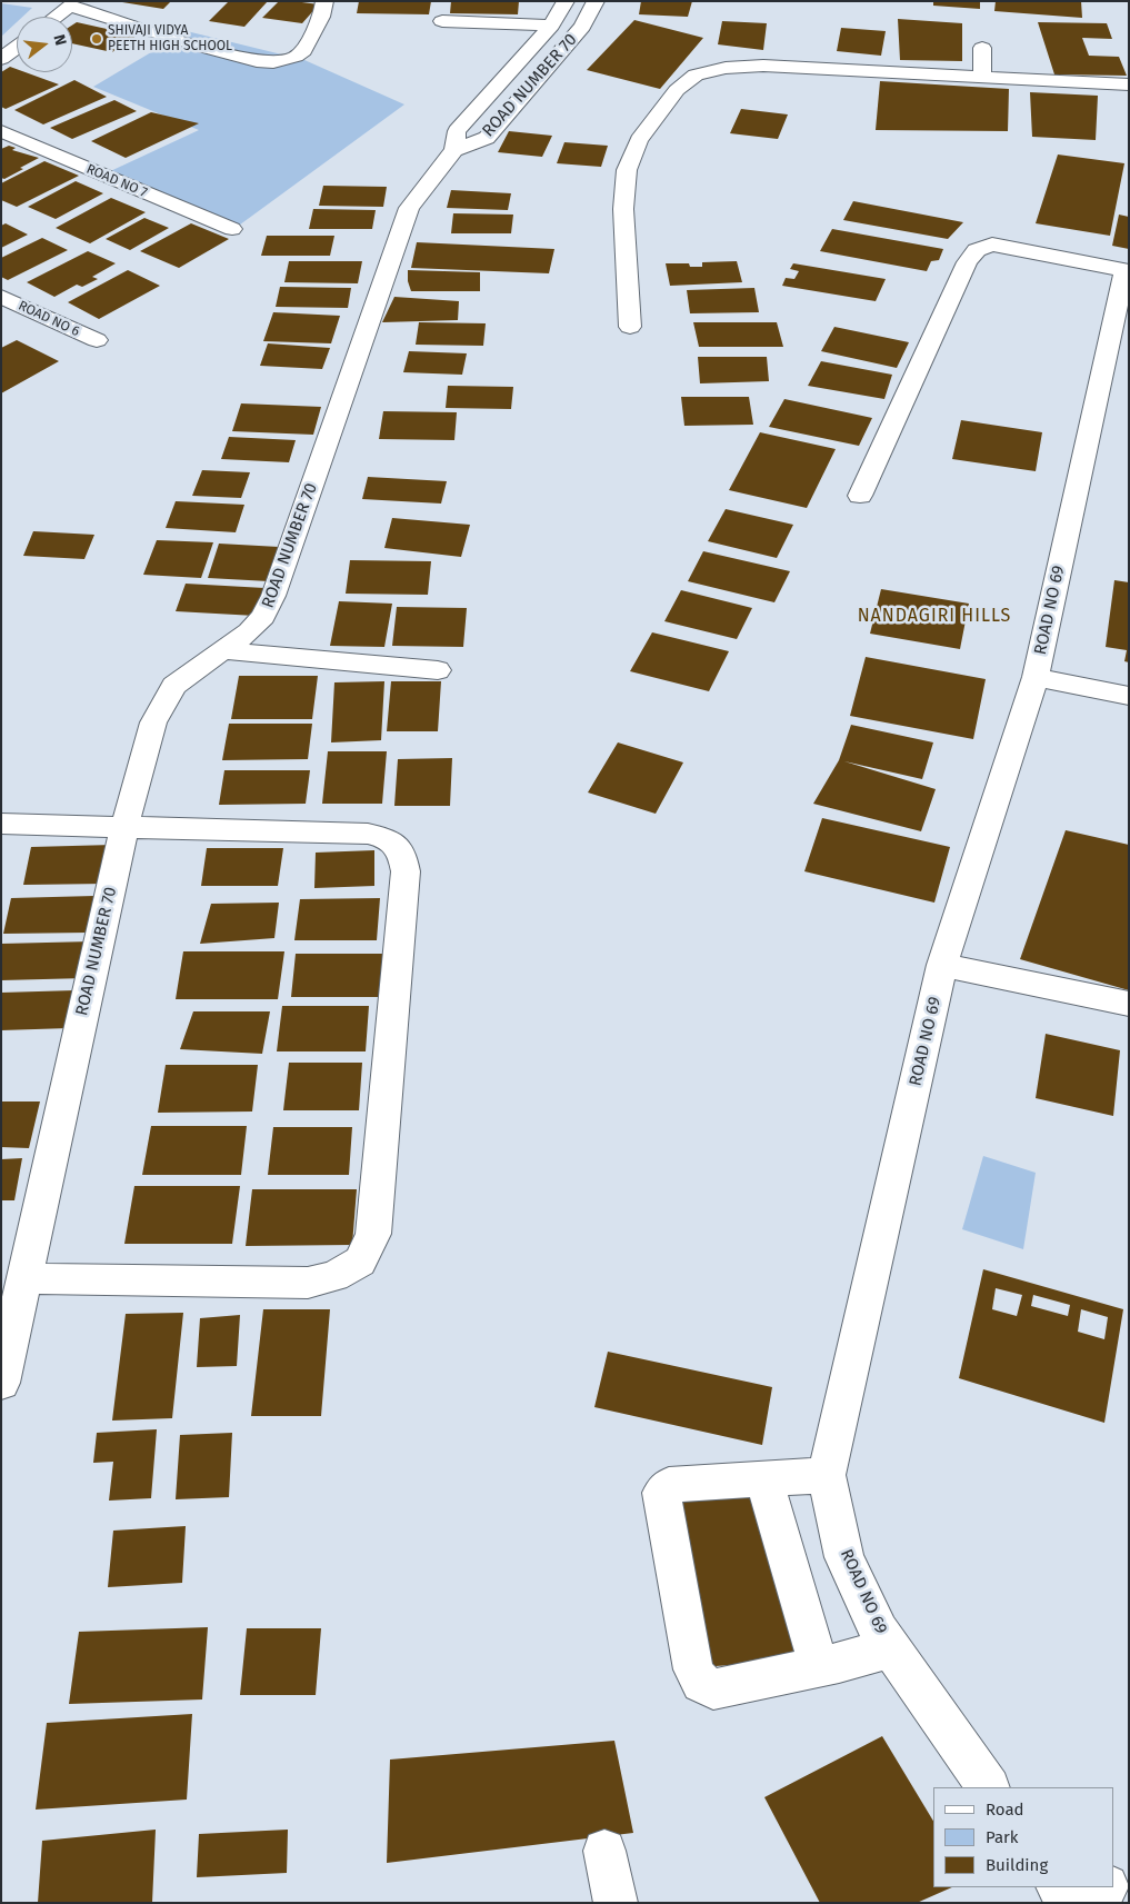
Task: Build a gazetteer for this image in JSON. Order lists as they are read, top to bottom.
{
  "streets": {
    "street": [
      "ROAD NUMBER 70",
      "ROAD NO 7",
      "ROAD NO 6",
      "ROAD NO 69"
    ]
  },
  "districts": ["NANDAGIRI HILLS"],
  "places": ["SHIVAJI VIDYA PEETH HIGH SCHOOL"],
  "legend": ["Road", "Park", "Building"],
  "north": "right"
}
